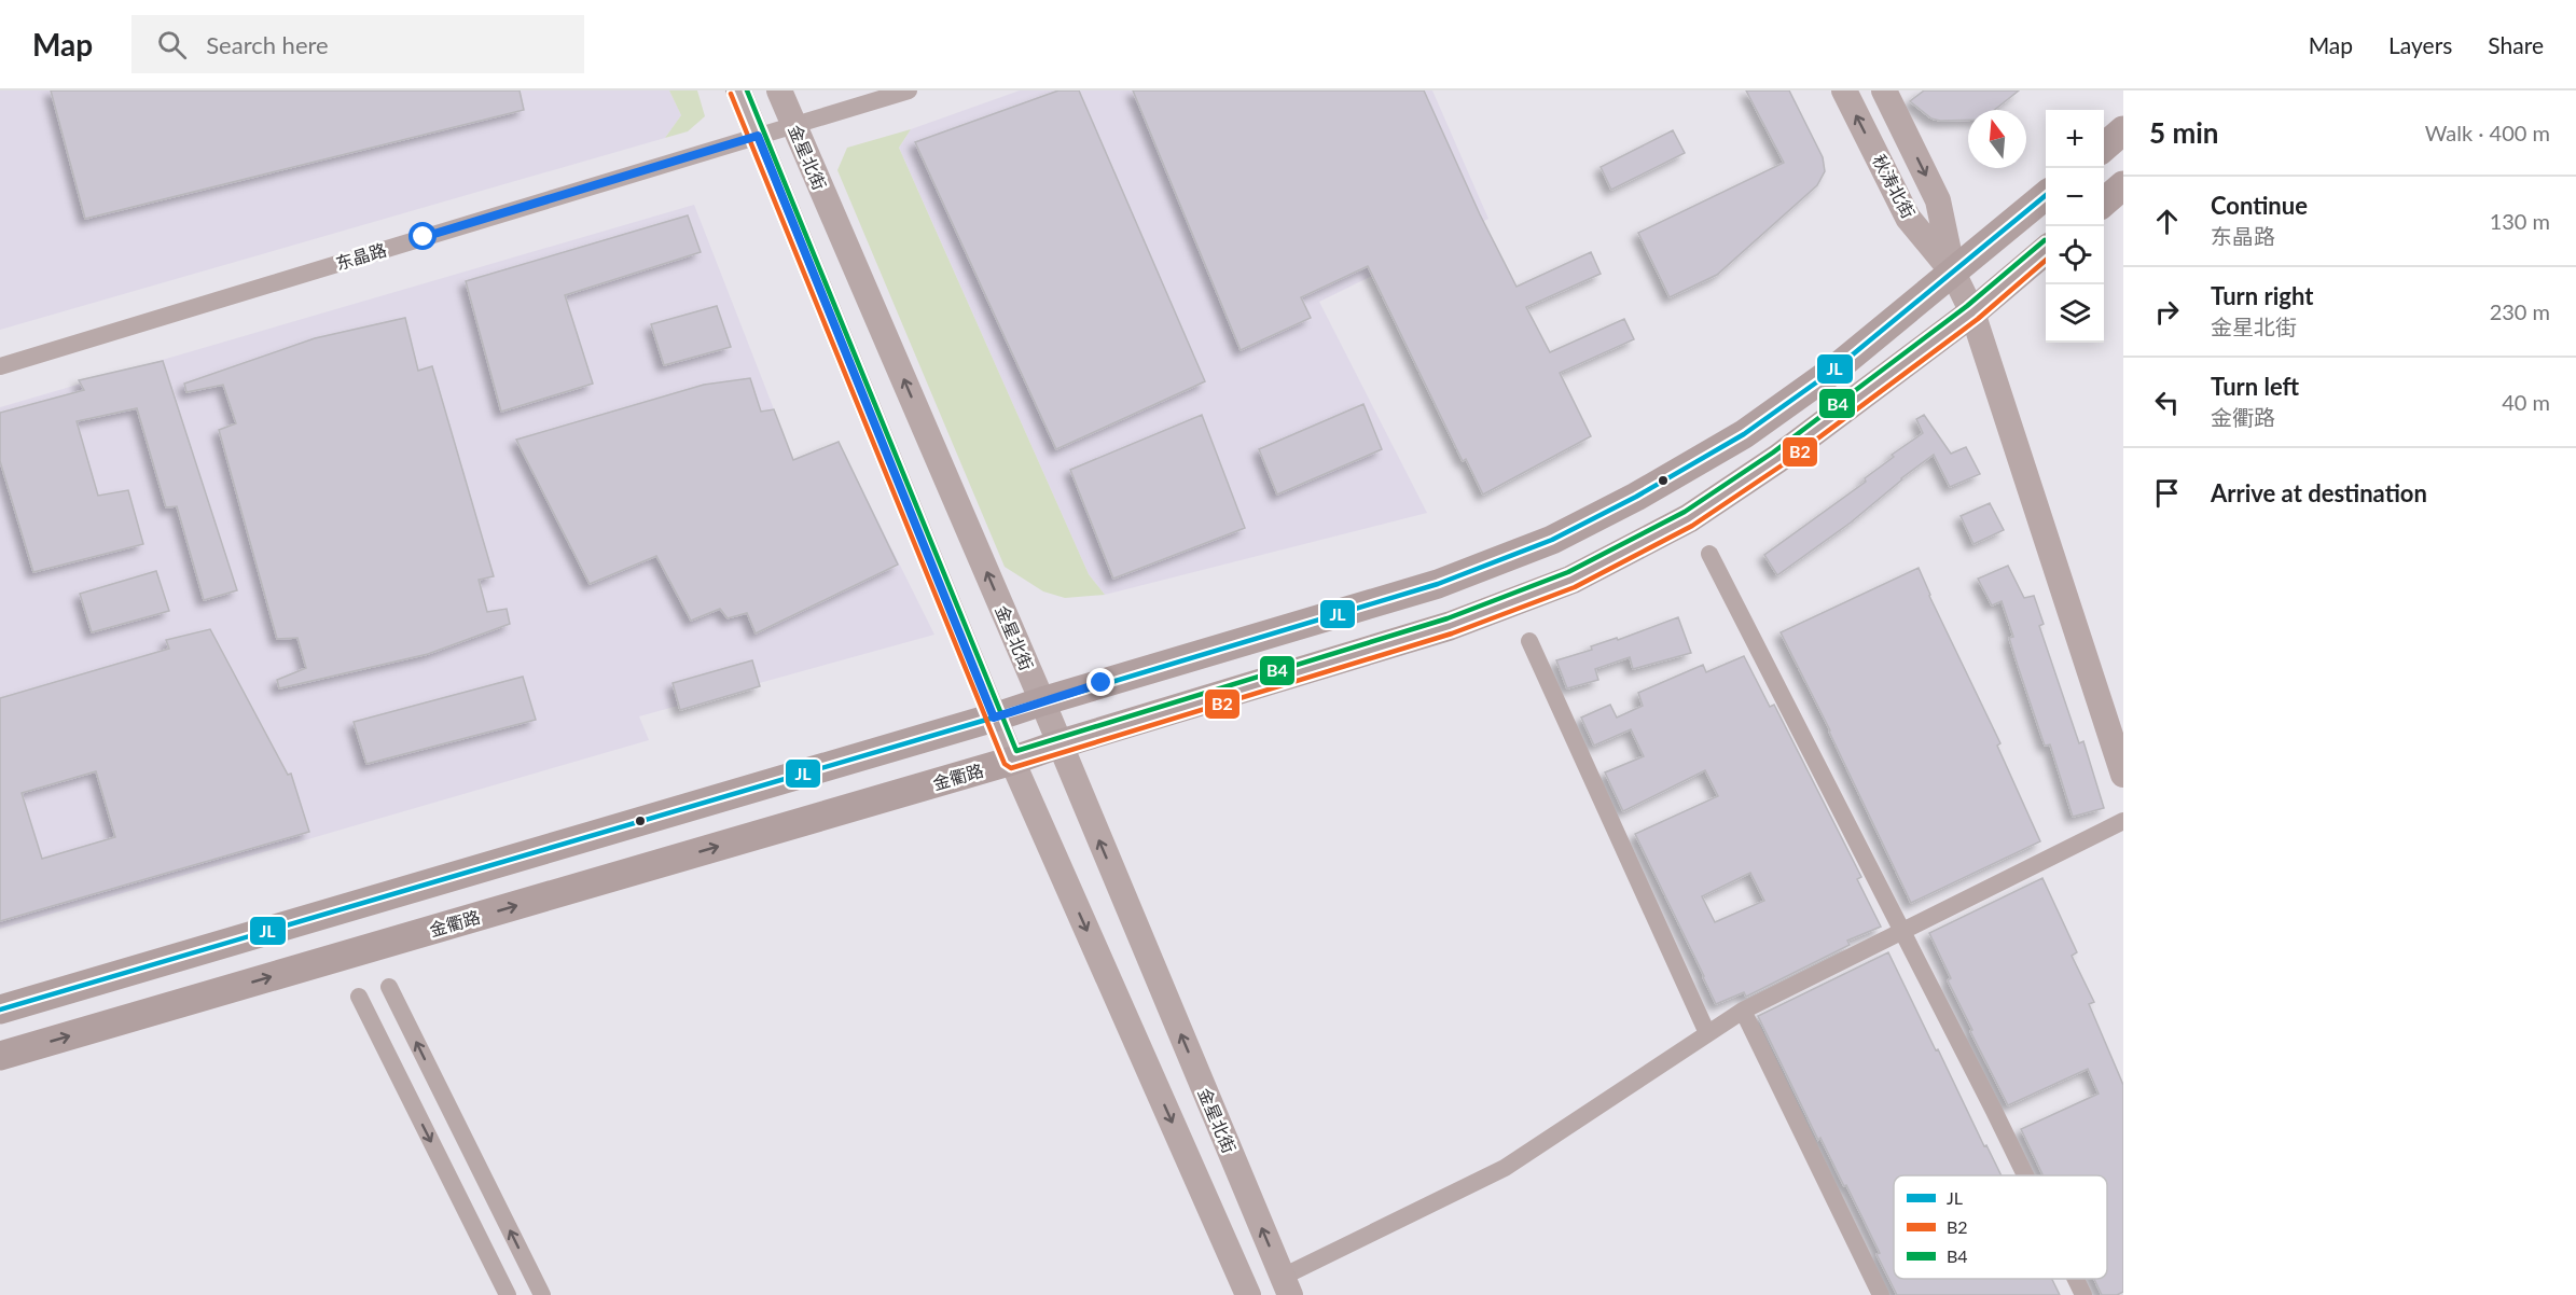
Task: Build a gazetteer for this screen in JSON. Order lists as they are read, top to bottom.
{
  "streets": {
    "main road": ["金星北街", "秋涛北街", "金衢路"],
    "street": ["东晶路"]
  },
  "crossings": [
    ["金星北街", "东晶路"],
    ["金星北街", "金衢路"]
  ],
  "lines": ["transit line B4", "transit line B2", "transit line JL"],
  "legend": ["JL", "B2", "B4"],
  "north": "top",
  "page": {
    "header": "Map",
    "search": "Search here",
    "nav": ["Map", "Layers", "Share"],
    "heading": ["5 min", "Walk · 400 m"],
    "map_buttons": ["+", "−"],
    "list": [
      ["Continue", "东晶路", "130 m"],
      ["Turn right", "金星北街", "230 m"],
      ["Turn left", "金衢路", "40 m"],
      "Arrive at destination"
    ]
  }
}
